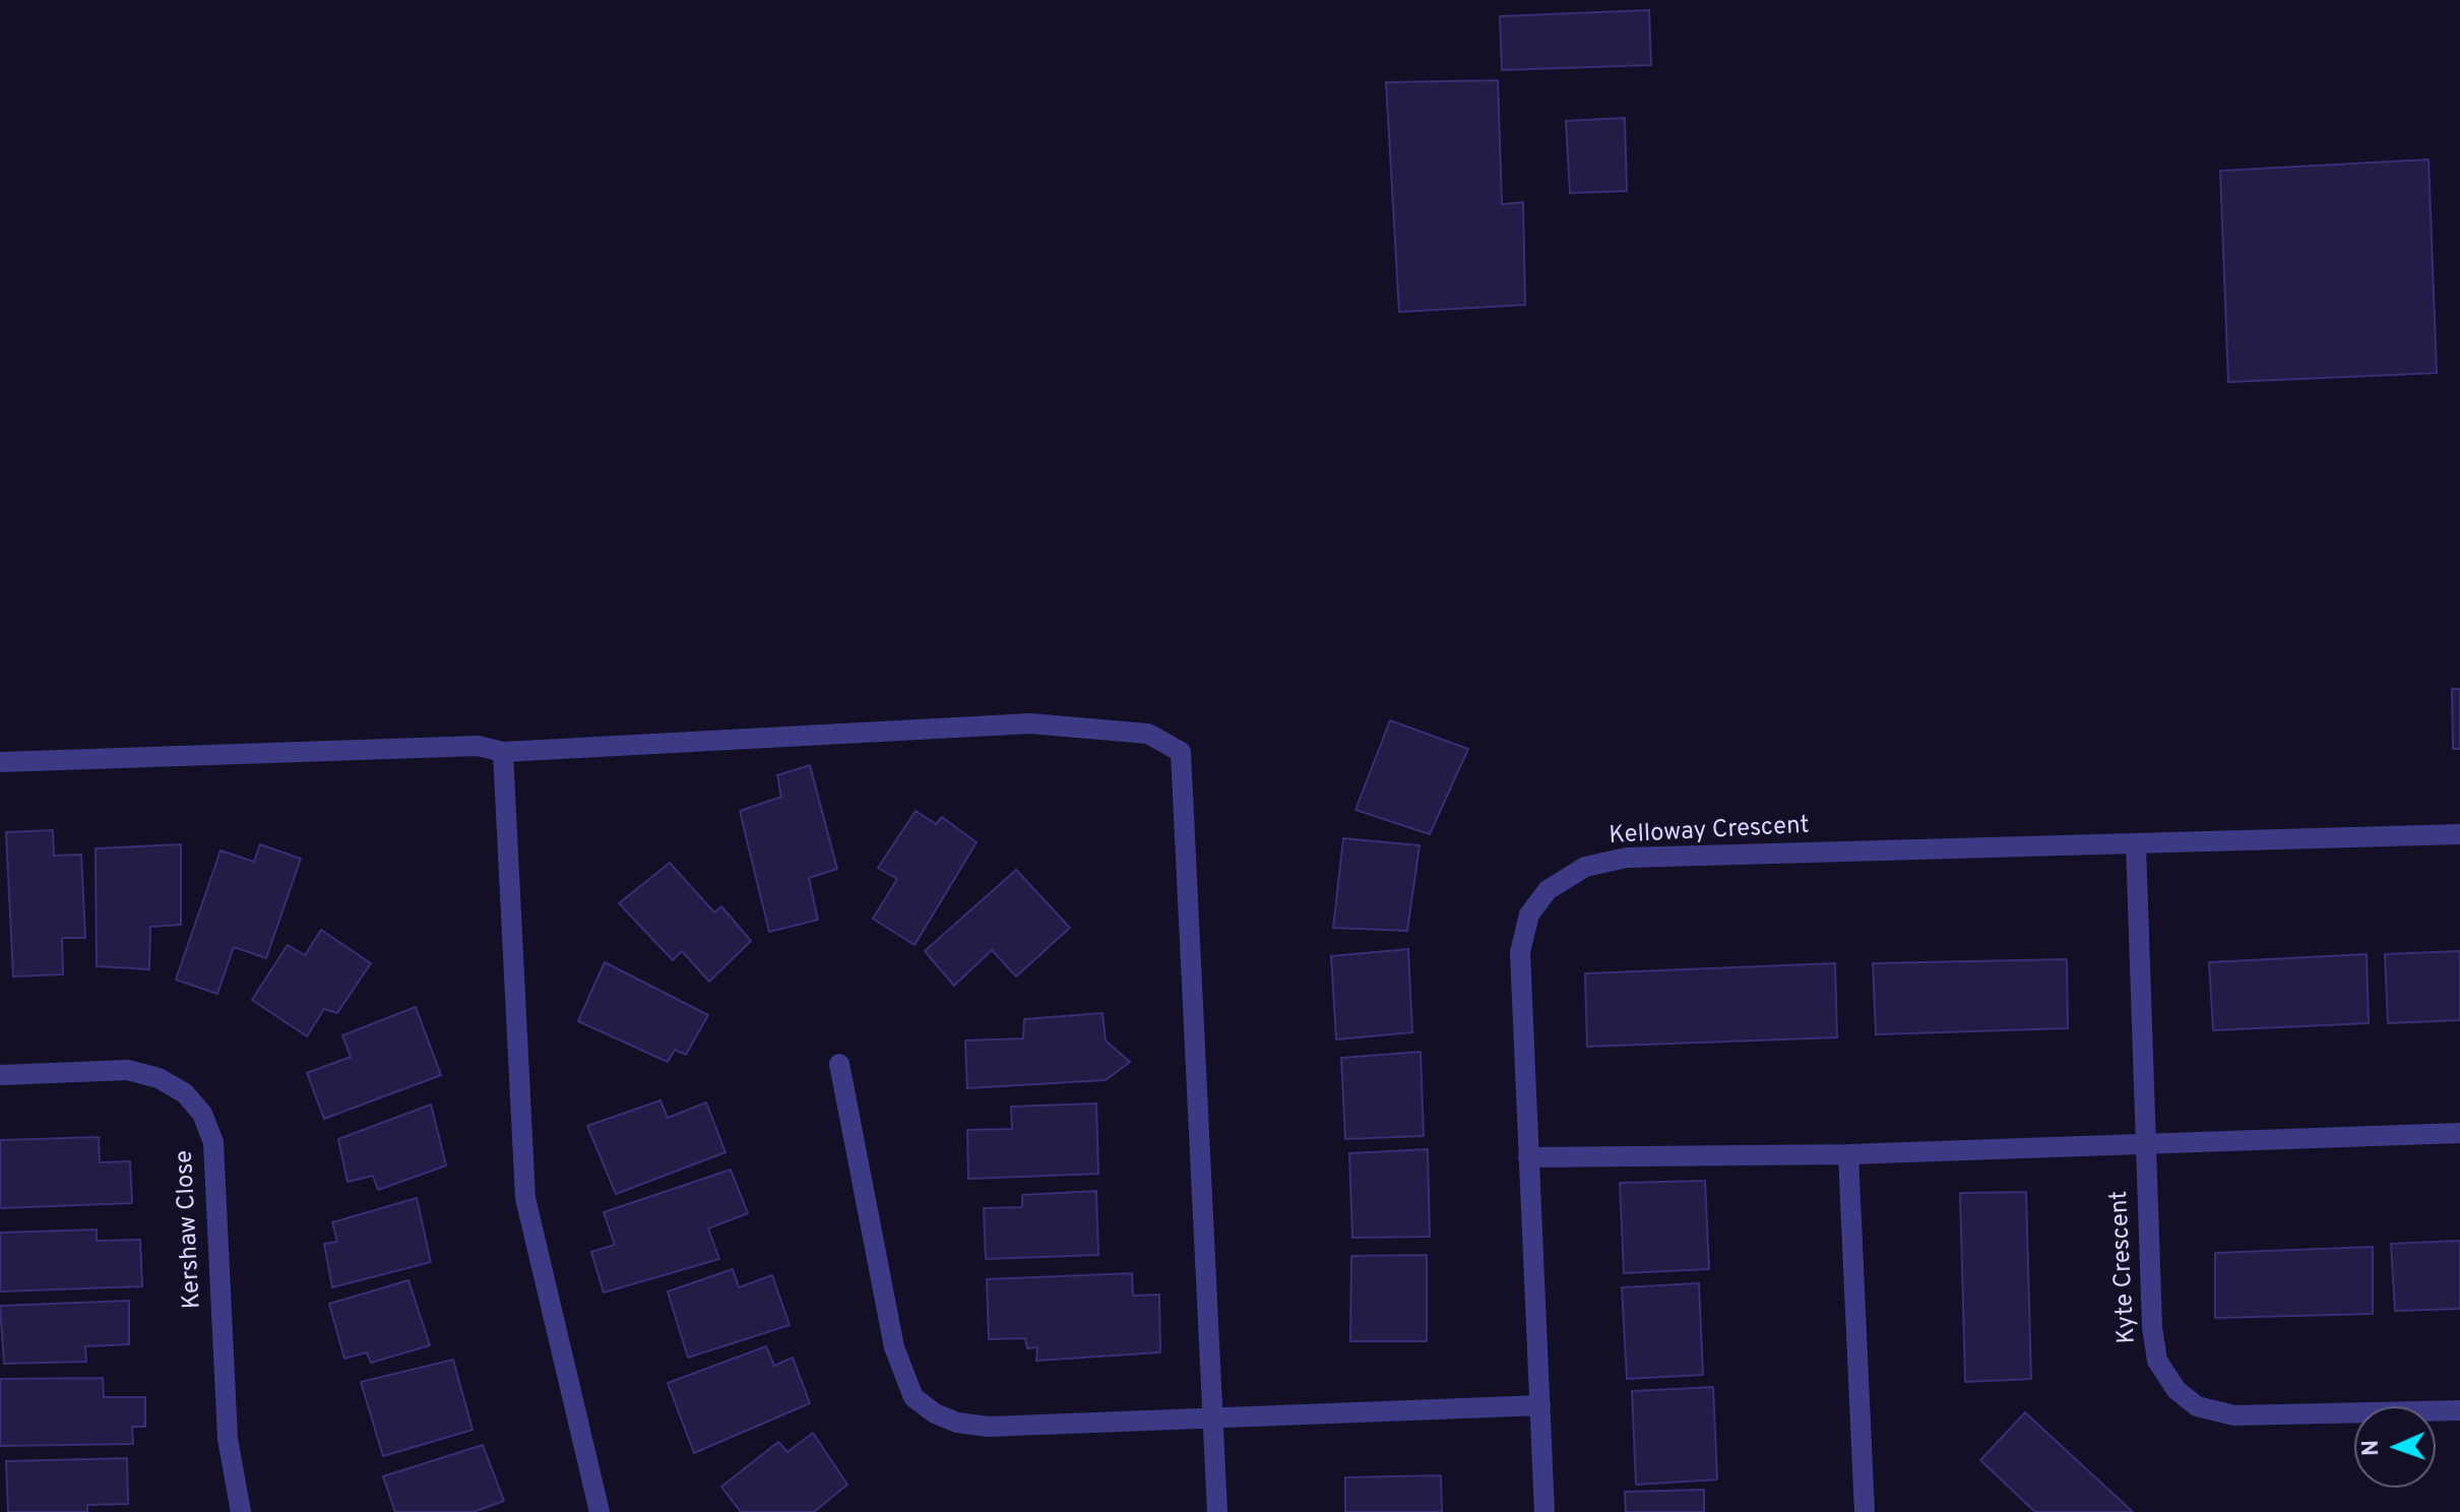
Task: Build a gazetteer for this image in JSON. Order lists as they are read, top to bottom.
{
  "streets": {
    "street": ["Kelloway Crescent", "Kershaw Close", "Kyte Crescent"]
  },
  "crossings": [
    ["Kelloway Crescent", "Kyte Crescent"]
  ],
  "north": "left"
}
